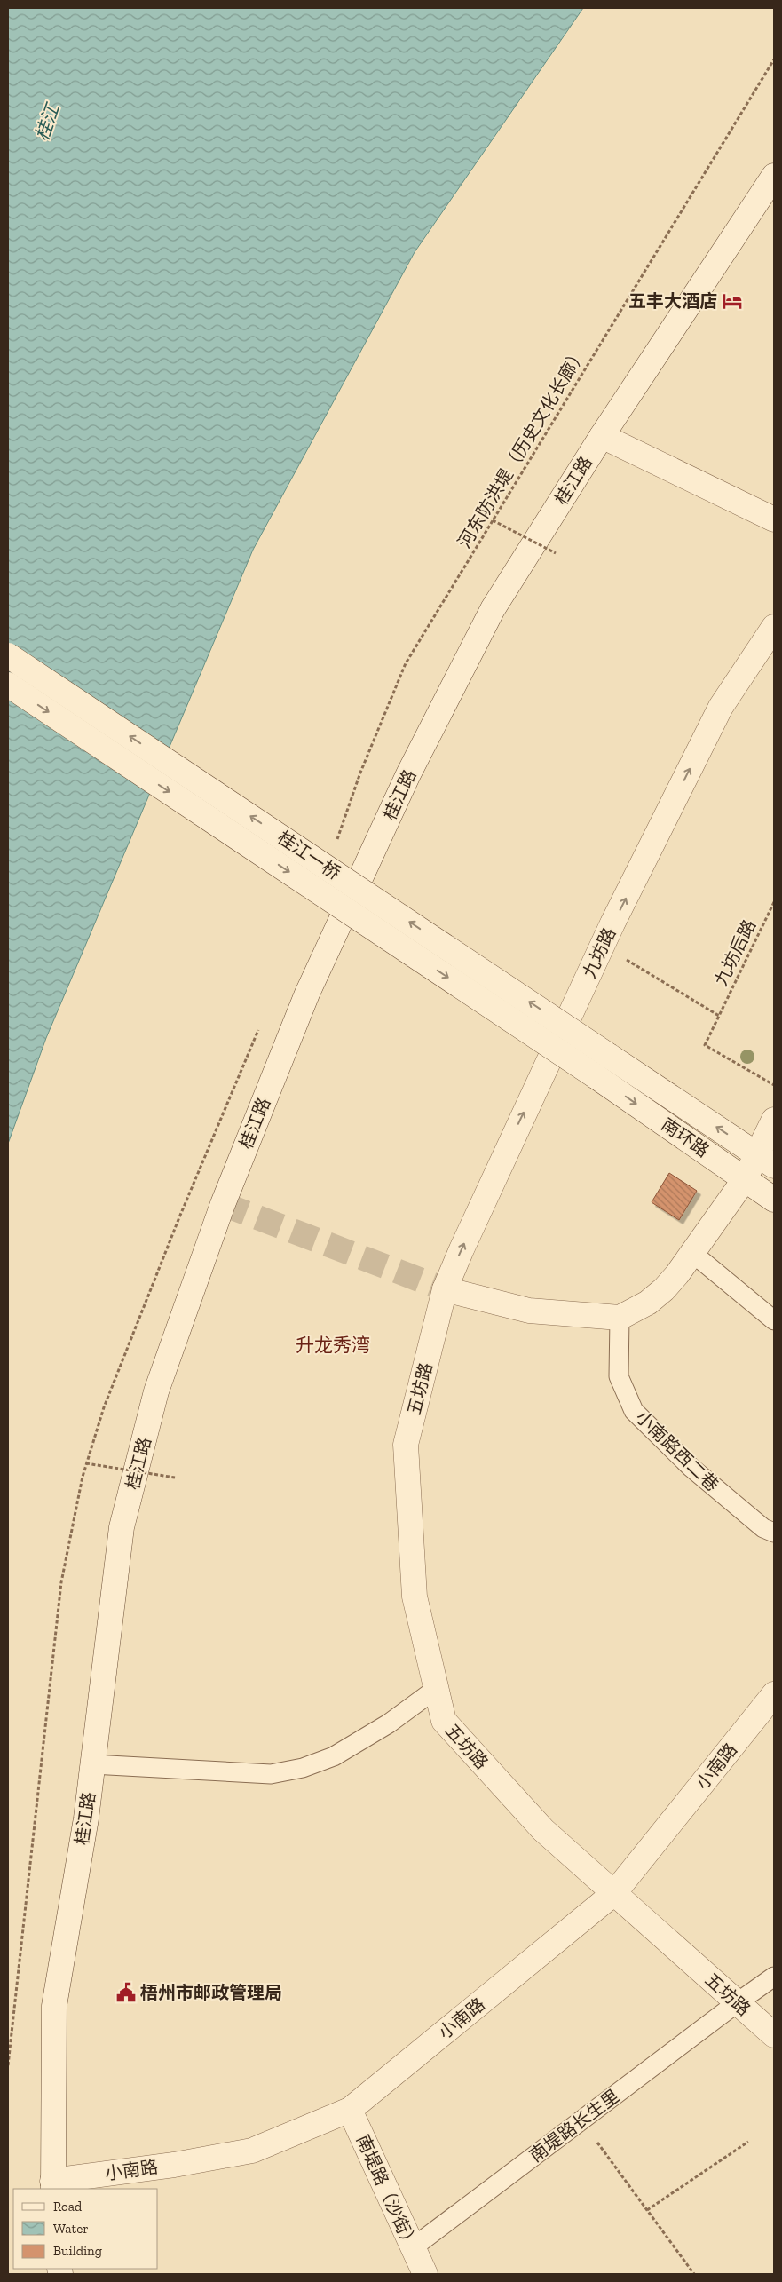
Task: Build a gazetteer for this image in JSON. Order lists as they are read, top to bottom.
{
  "streets": {
    "street": [
      "桂江路",
      "桂江一桥",
      "九坊路",
      "南环路",
      "五坊路",
      "小南路",
      "南堤路（沙街）"
    ],
    "lane": ["小南路西二巷", "南堤路长生里"],
    "path": ["河东防洪堤（历史文化长廊）", "九坊后路"]
  },
  "crossings": [
    ["河东防洪堤（历史文化长廊）", "桂江一桥"],
    ["桂江路", "小南路"],
    ["桂江一桥", "南环路"],
    ["九坊路", "五坊路"],
    ["五坊路", "小南路"],
    ["五坊路", "南堤路长生里"],
    ["小南路", "南堤路（沙街）"],
    ["南堤路长生里", "南堤路（沙街）"]
  ],
  "one_way": ["九坊路"],
  "districts": ["升龙秀湾"],
  "water": ["桂江"],
  "places": {
    "hotel": ["五丰大酒店"],
    "public building": ["梧州市邮政管理局"]
  },
  "legend": ["Road", "Water", "Building"]
}
